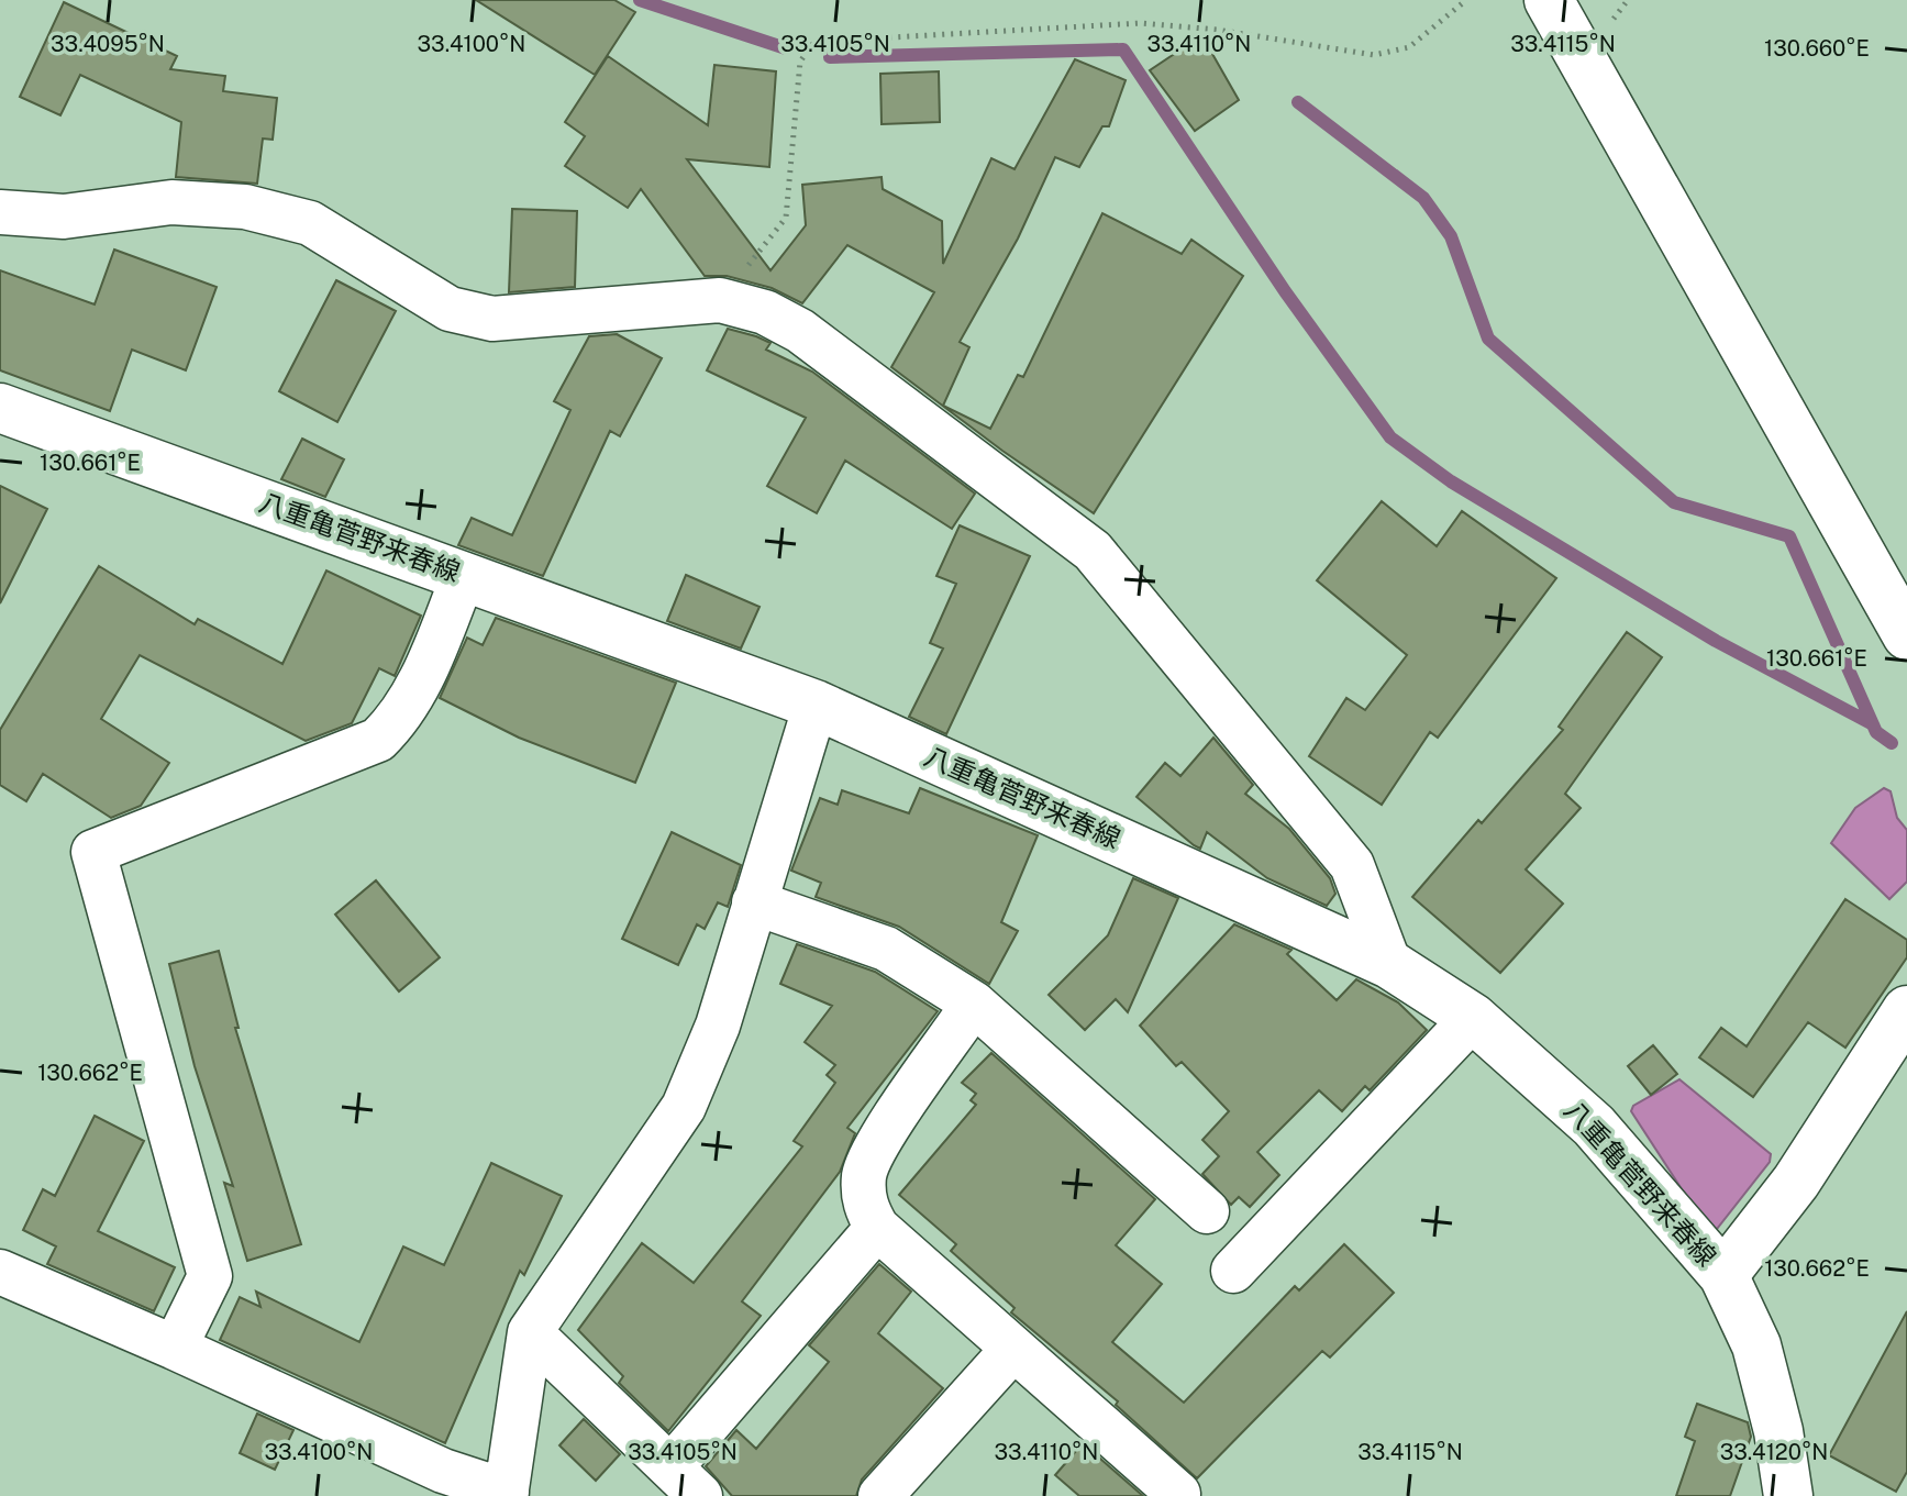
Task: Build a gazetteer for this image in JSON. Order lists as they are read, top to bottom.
{
  "streets": {
    "main road": ["八重亀菅野来春線"]
  },
  "coordinates": [
    "33.4095°N",
    "33.4100°N",
    "33.4105°N",
    "33.4110°N",
    "33.4115°N",
    "130.660°E",
    "130.661°E",
    "130.662°E",
    "33.4120°N"
  ]
}
